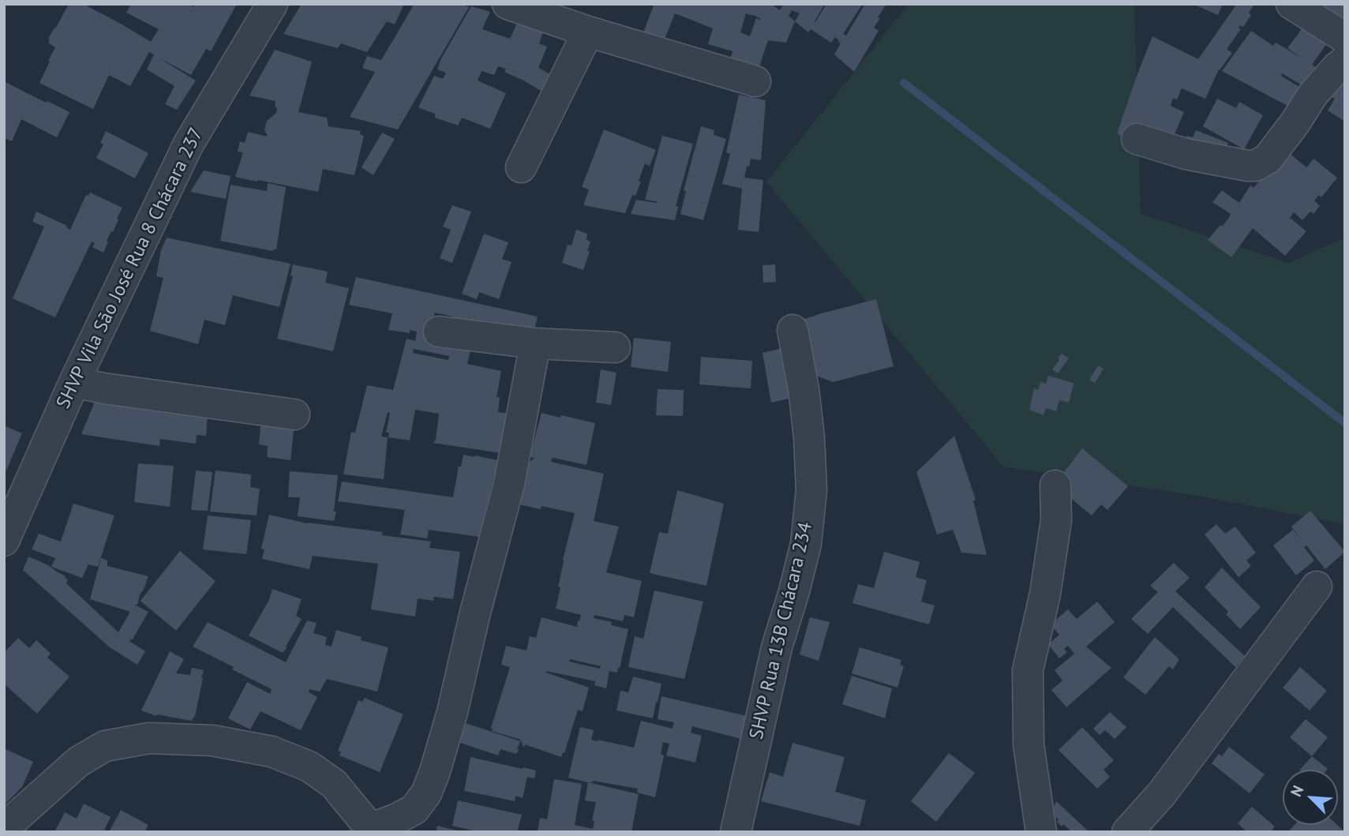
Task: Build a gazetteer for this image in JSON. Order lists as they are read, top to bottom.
{
  "streets": {
    "street": ["SHVP Vila São José Rua 8 Chácara 237", "SHVP Rua 13B Chácara 234"]
  },
  "north": "top left"
}
